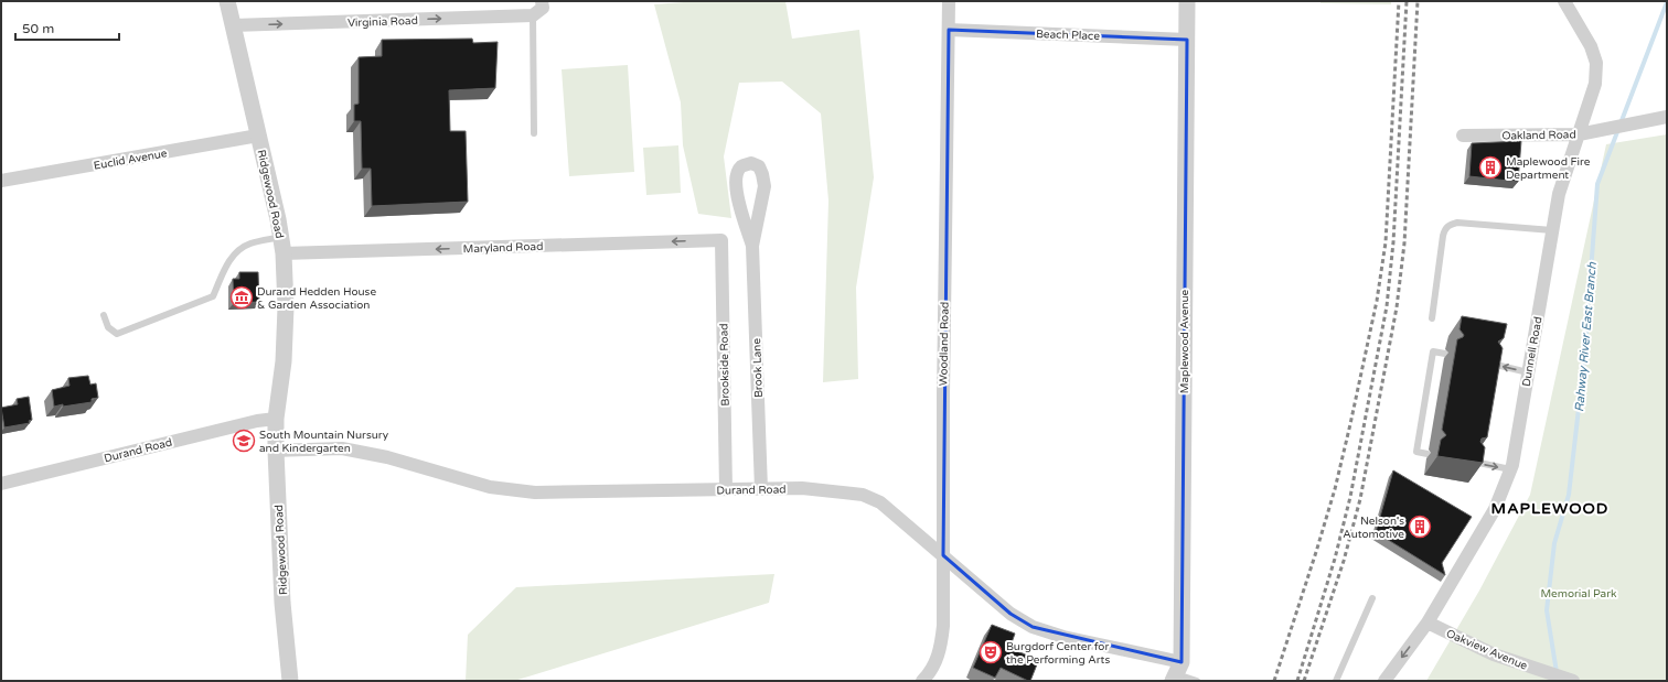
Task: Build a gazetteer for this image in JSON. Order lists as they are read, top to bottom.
{
  "streets": {
    "street": [
      "Virginia Road",
      "Beach Place",
      "Oakland Road",
      "Euclid Avenue",
      "Ridgewood Road",
      "Maryland Road",
      "Maplewood Avenue",
      "Woodland Road",
      "Dunnell Road",
      "Brookside Road",
      "Brook Lane",
      "Durand Road",
      "Oakview Avenue"
    ]
  },
  "crossings": [
    ["Virginia Road", "Ridgewood Road"],
    ["Beach Place", "Maplewood Avenue"],
    ["Beach Place", "Woodland Road"],
    ["Oakland Road", "Dunnell Road"],
    ["Euclid Avenue", "Ridgewood Road"],
    ["Ridgewood Road", "Maryland Road"],
    ["Ridgewood Road", "Durand Road"],
    ["Maryland Road", "Brookside Road"],
    ["Maplewood Avenue", "Durand Road"],
    ["Woodland Road", "Durand Road"],
    ["Dunnell Road", "Oakview Avenue"],
    ["Brookside Road", "Durand Road"],
    ["Brook Lane", "Durand Road"]
  ],
  "one_way": ["Virginia Road", "Maryland Road"],
  "districts": ["MAPLEWOOD"],
  "water": ["Rahway River East Branch"],
  "parks": ["Memorial Park"],
  "places": {
    "building": ["Maplewood Fire Department", "Nelson's Automotive"],
    "museum": ["Durand Hedden House & Garden Association"],
    "school or university": ["South Mountain Nursury and Kindergarten"],
    "theatre": ["Burgdorf Center for the Performing Arts"]
  },
  "scale_bar": "50 m"
}
